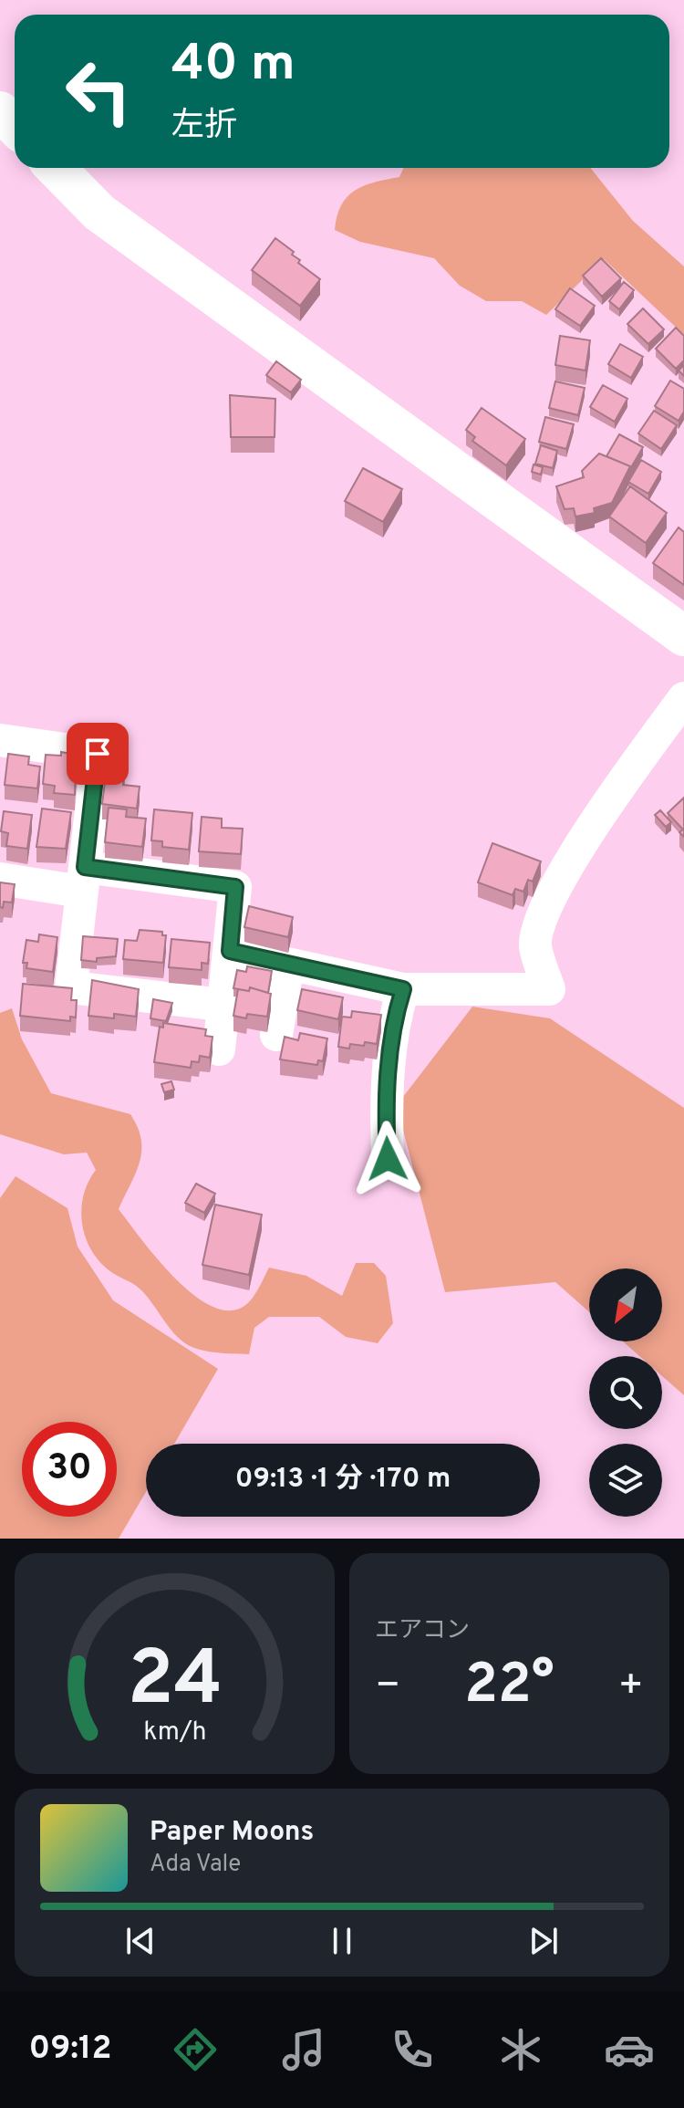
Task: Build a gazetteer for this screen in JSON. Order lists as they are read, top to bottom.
{
  "north": "bottom left",
  "page": {
    "turn": ["40 m", "左折"],
    "limit": "30",
    "trip": "09:13 · 1 分 · 170 m",
    "tile": "エアコン",
    "heat": ["−", "22°", "+"],
    "song": ["Paper Moons", "Ada Vale"],
    "tabs": "09:12",
    "gauge": ["24", "km/h"]
  }
}
